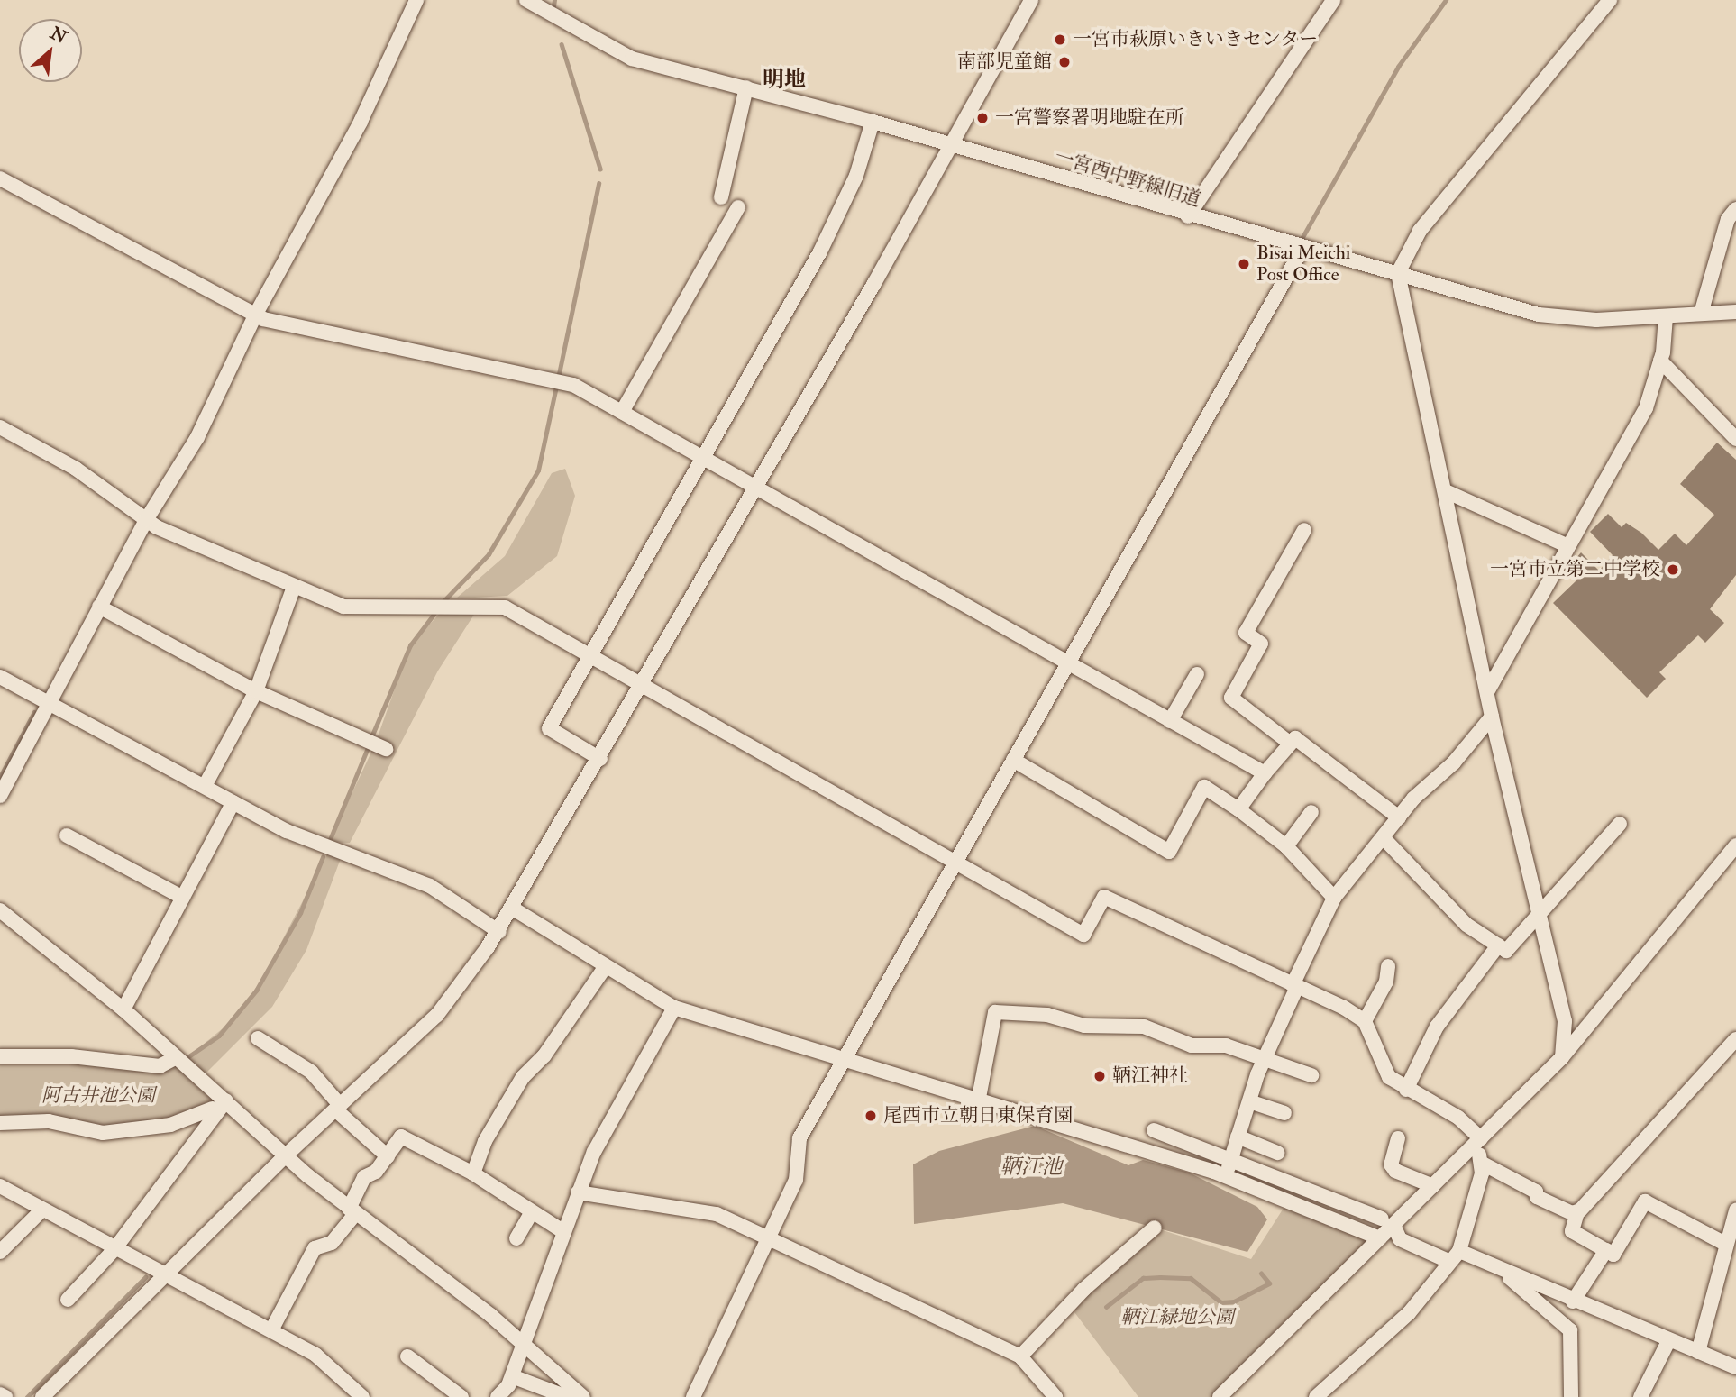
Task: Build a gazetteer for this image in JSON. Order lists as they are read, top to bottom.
{
  "streets": {
    "street": ["一宮西中野線旧道"]
  },
  "districts": ["明地"],
  "water": ["鞆江池"],
  "parks": ["阿古井池公園", "鞆江緑地公園"],
  "places": [
    "一宮市萩原いきいきセンター",
    "南部児童館",
    "一宮警察署明地駐在所",
    "Bisai Meichi Post Office",
    "一宮市立第二中学校",
    "鞆江神社",
    "尾西市立朝日東保育園"
  ],
  "north": "top right"
}
